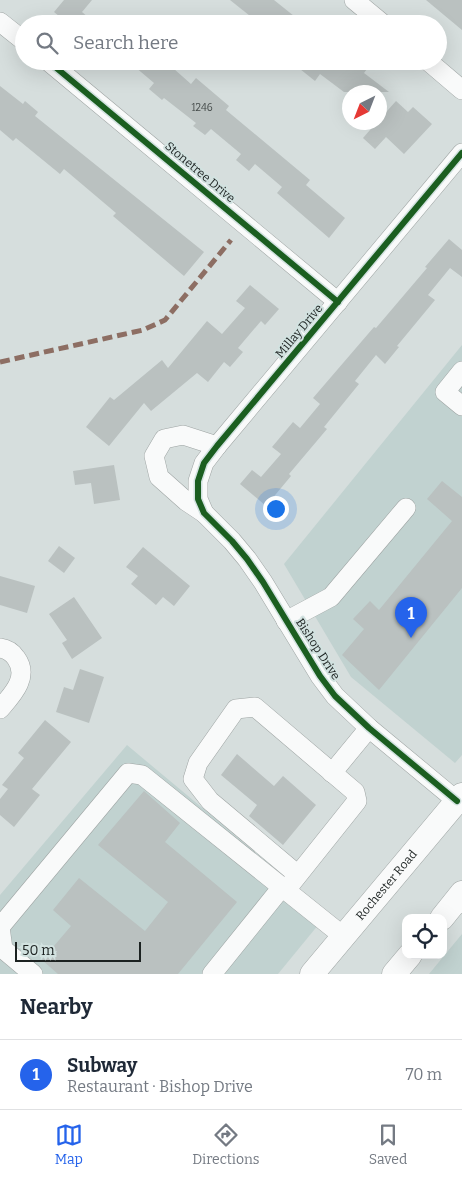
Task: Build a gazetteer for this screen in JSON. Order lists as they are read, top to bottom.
{
  "streets": {
    "main road": ["Rochester Road"],
    "street": ["Stonetree Drive", "Millay Drive", "Bishop Drive"]
  },
  "crossings": [
    ["Stonetree Drive", "Millay Drive"],
    ["Millay Drive", "Bishop Drive"],
    ["Bishop Drive", "Rochester Road"]
  ],
  "house_numbers": ["1246"],
  "scale_bar": "50 m",
  "north": "bottom left",
  "page": {
    "search": "Search here",
    "pins": "1",
    "scale": "50 m",
    "heading": "Nearby",
    "list": [
      {
        "mark": "1",
        "name": "Subway",
        "note": "Restaurant · Bishop Drive",
        "value": "70 m"
      }
    ],
    "nav": ["Map", "Directions", "Saved"]
  }
}
